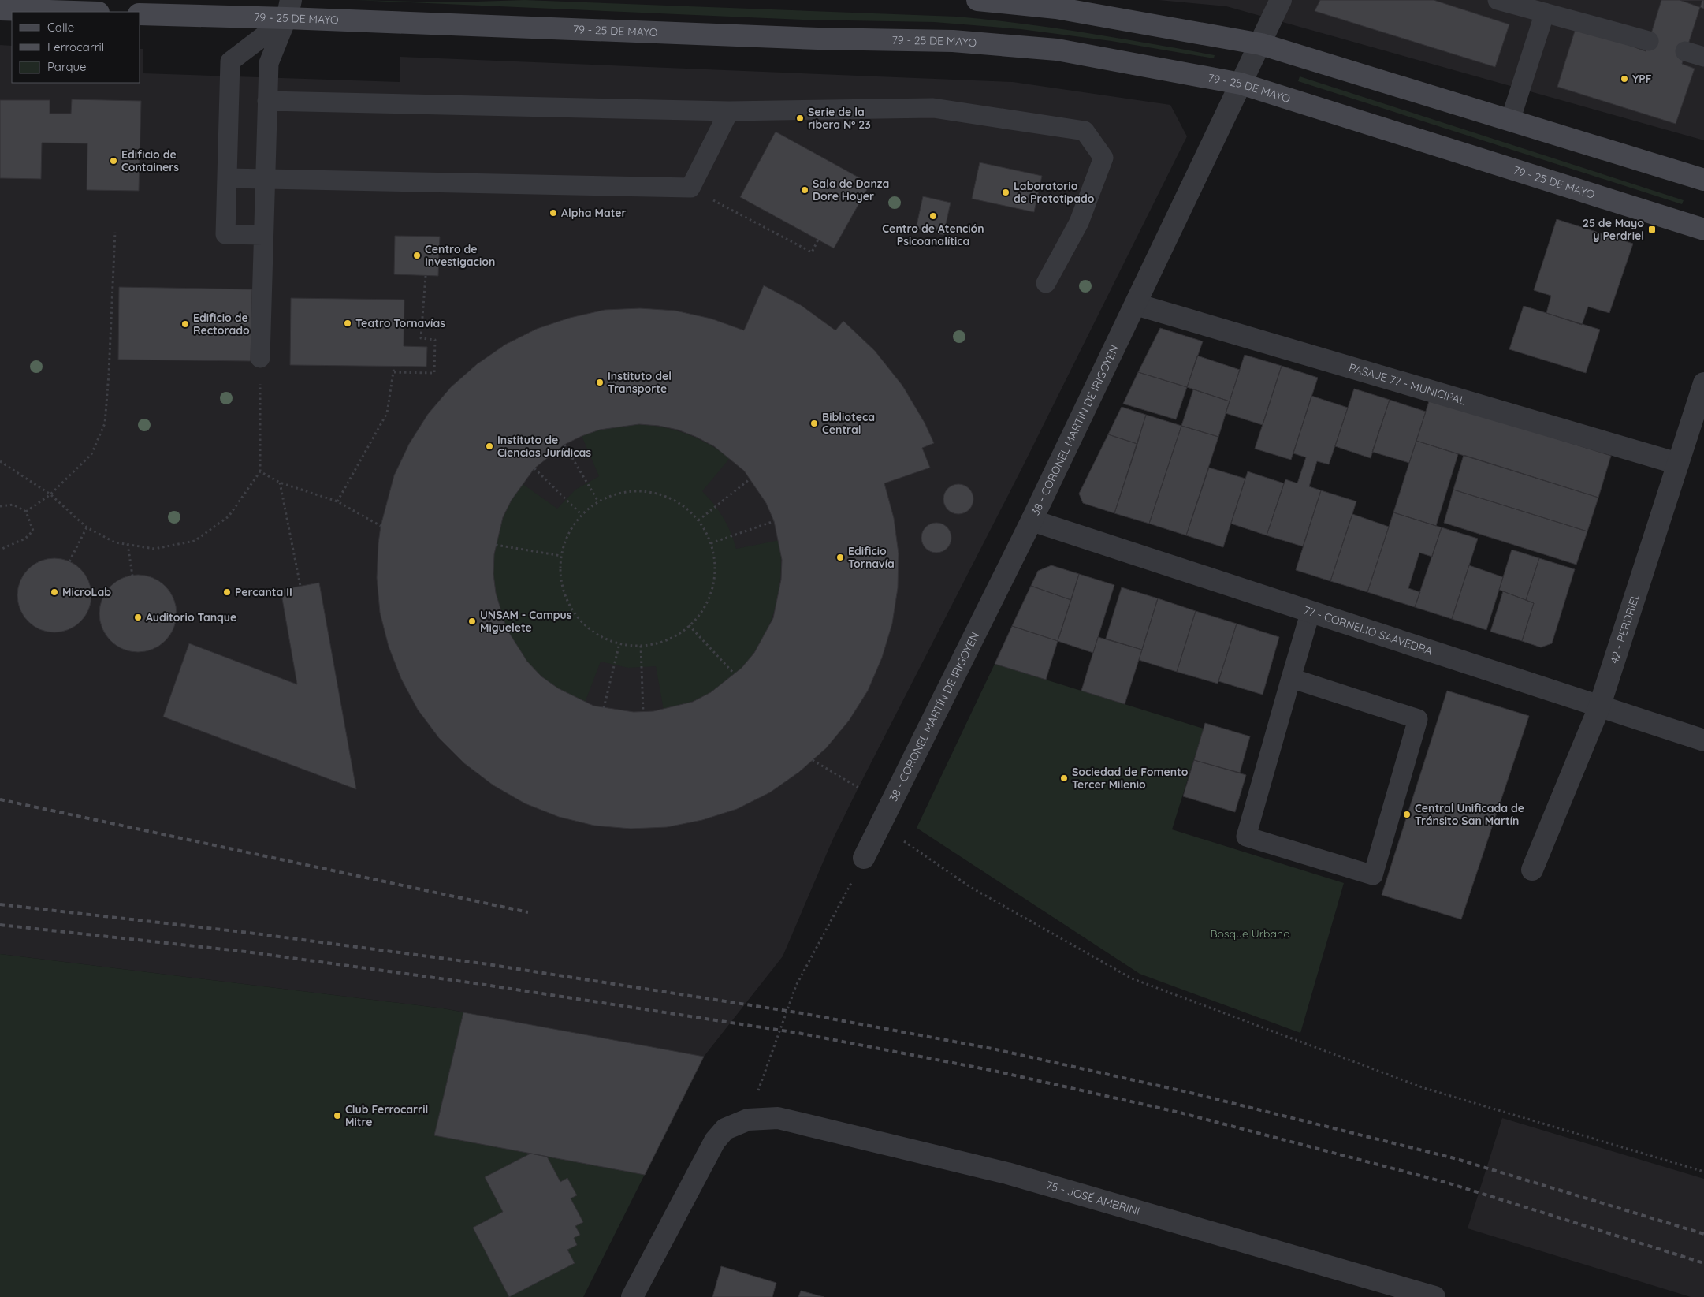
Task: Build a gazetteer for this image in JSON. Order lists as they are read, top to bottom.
{
  "streets": {
    "main road": ["79 - 25 DE MAYO"],
    "street": [
      "PASAJE 77 - MUNICIPAL",
      "38 - CORONEL MARTÍN DE IRIGOYEN",
      "42 - PERDRIEL",
      "77 - CORNELIO SAAVEDRA",
      "75 - JOSÉ AMBRINI"
    ]
  },
  "crossings": [
    ["79 - 25 DE MAYO", "38 - CORONEL MARTÍN DE IRIGOYEN"],
    ["PASAJE 77 - MUNICIPAL", "38 - CORONEL MARTÍN DE IRIGOYEN"],
    ["PASAJE 77 - MUNICIPAL", "42 - PERDRIEL"],
    ["38 - CORONEL MARTÍN DE IRIGOYEN", "77 - CORNELIO SAAVEDRA"],
    ["42 - PERDRIEL", "77 - CORNELIO SAAVEDRA"]
  ],
  "parks": ["Bosque Urbano"],
  "places": {
    "other": [
      "YPF",
      "Serie de la ribera Nº 23",
      "Edificio de Containers",
      "Sala de Danza Dore Hoyer",
      "Laboratorio de Prototipado",
      "Alpha Mater",
      "Centro de Atención Psicoanalítica",
      "Centro de Investigacion",
      "Teatro Tornavías",
      "Edificio de Rectorado",
      "Instituto del Transporte",
      "Biblioteca Central",
      "Instituto de Ciencias Jurídicas",
      "Edificio Tornavía",
      "MicroLab",
      "Percanta II",
      "Auditorio Tanque",
      "UNSAM - Campus Miguelete",
      "Sociedad de Fomento Tercer Milenio",
      "Central Unificada de Tránsito San Martín",
      "Club Ferrocarril Mitre"
    ],
    "transit": ["25 de Mayo y Perdriel"]
  },
  "legend": ["Calle", "Ferrocarril", "Parque"]
}
